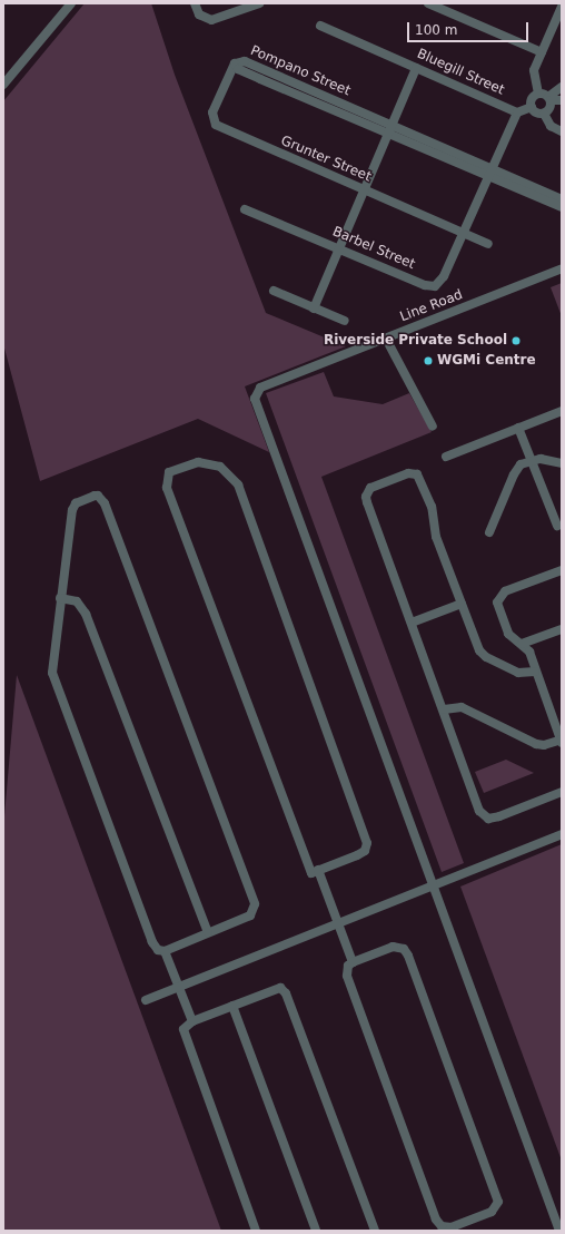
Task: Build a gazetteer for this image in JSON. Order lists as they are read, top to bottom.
{
  "streets": {
    "street": [
      "Pompano Street",
      "Bluegill Street",
      "Grunter Street",
      "Barbel Street",
      "Line Road"
    ]
  },
  "crossings": [
    ["Pompano Street", "Grunter Street"],
    ["Grunter Street", "Barbel Street"]
  ],
  "places": ["Riverside Private School", "WGMi Centre"],
  "scale_bar": "100 m"
}
